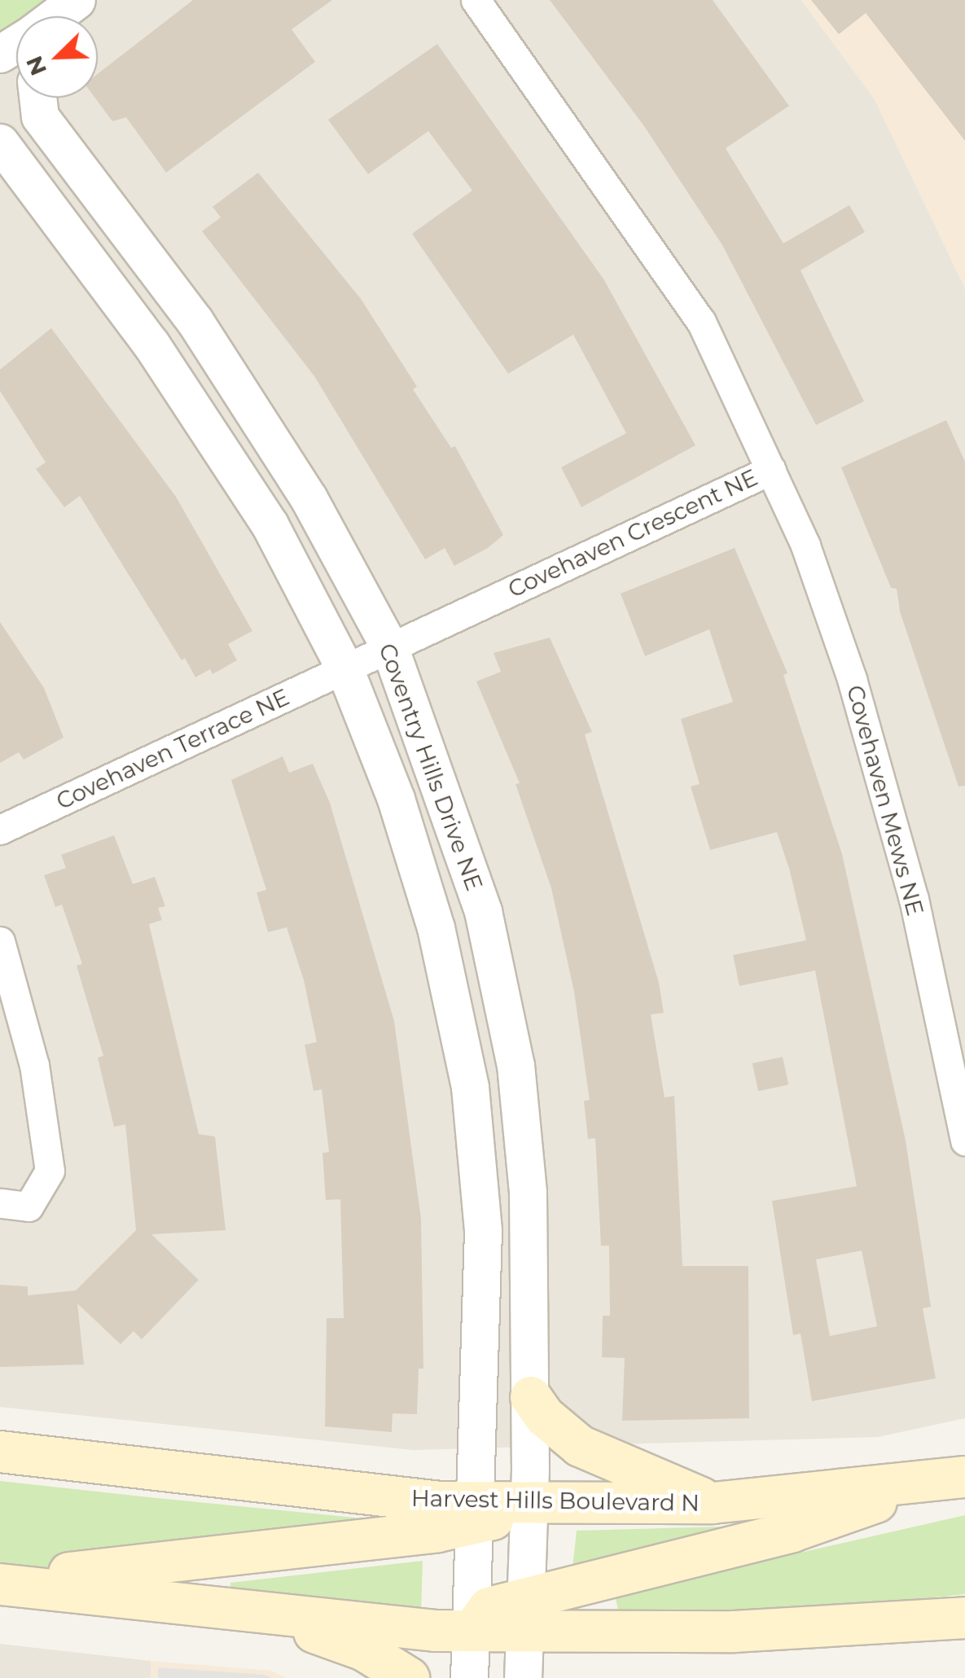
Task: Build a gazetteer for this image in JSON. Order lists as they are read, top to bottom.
{
  "streets": {
    "main road": ["Harvest Hills Boulevard N"],
    "street": [
      "Covehaven Crescent NE",
      "Covehaven Terrace NE",
      "Coventry Hills Drive NE",
      "Covehaven Mews NE"
    ]
  },
  "crossings": [
    ["Covehaven Crescent NE", "Covehaven Terrace NE"],
    ["Covehaven Crescent NE", "Coventry Hills Drive NE"],
    ["Covehaven Crescent NE", "Covehaven Mews NE"],
    ["Covehaven Terrace NE", "Coventry Hills Drive NE"],
    ["Coventry Hills Drive NE", "Harvest Hills Boulevard N"]
  ],
  "north": "bottom left"
}
